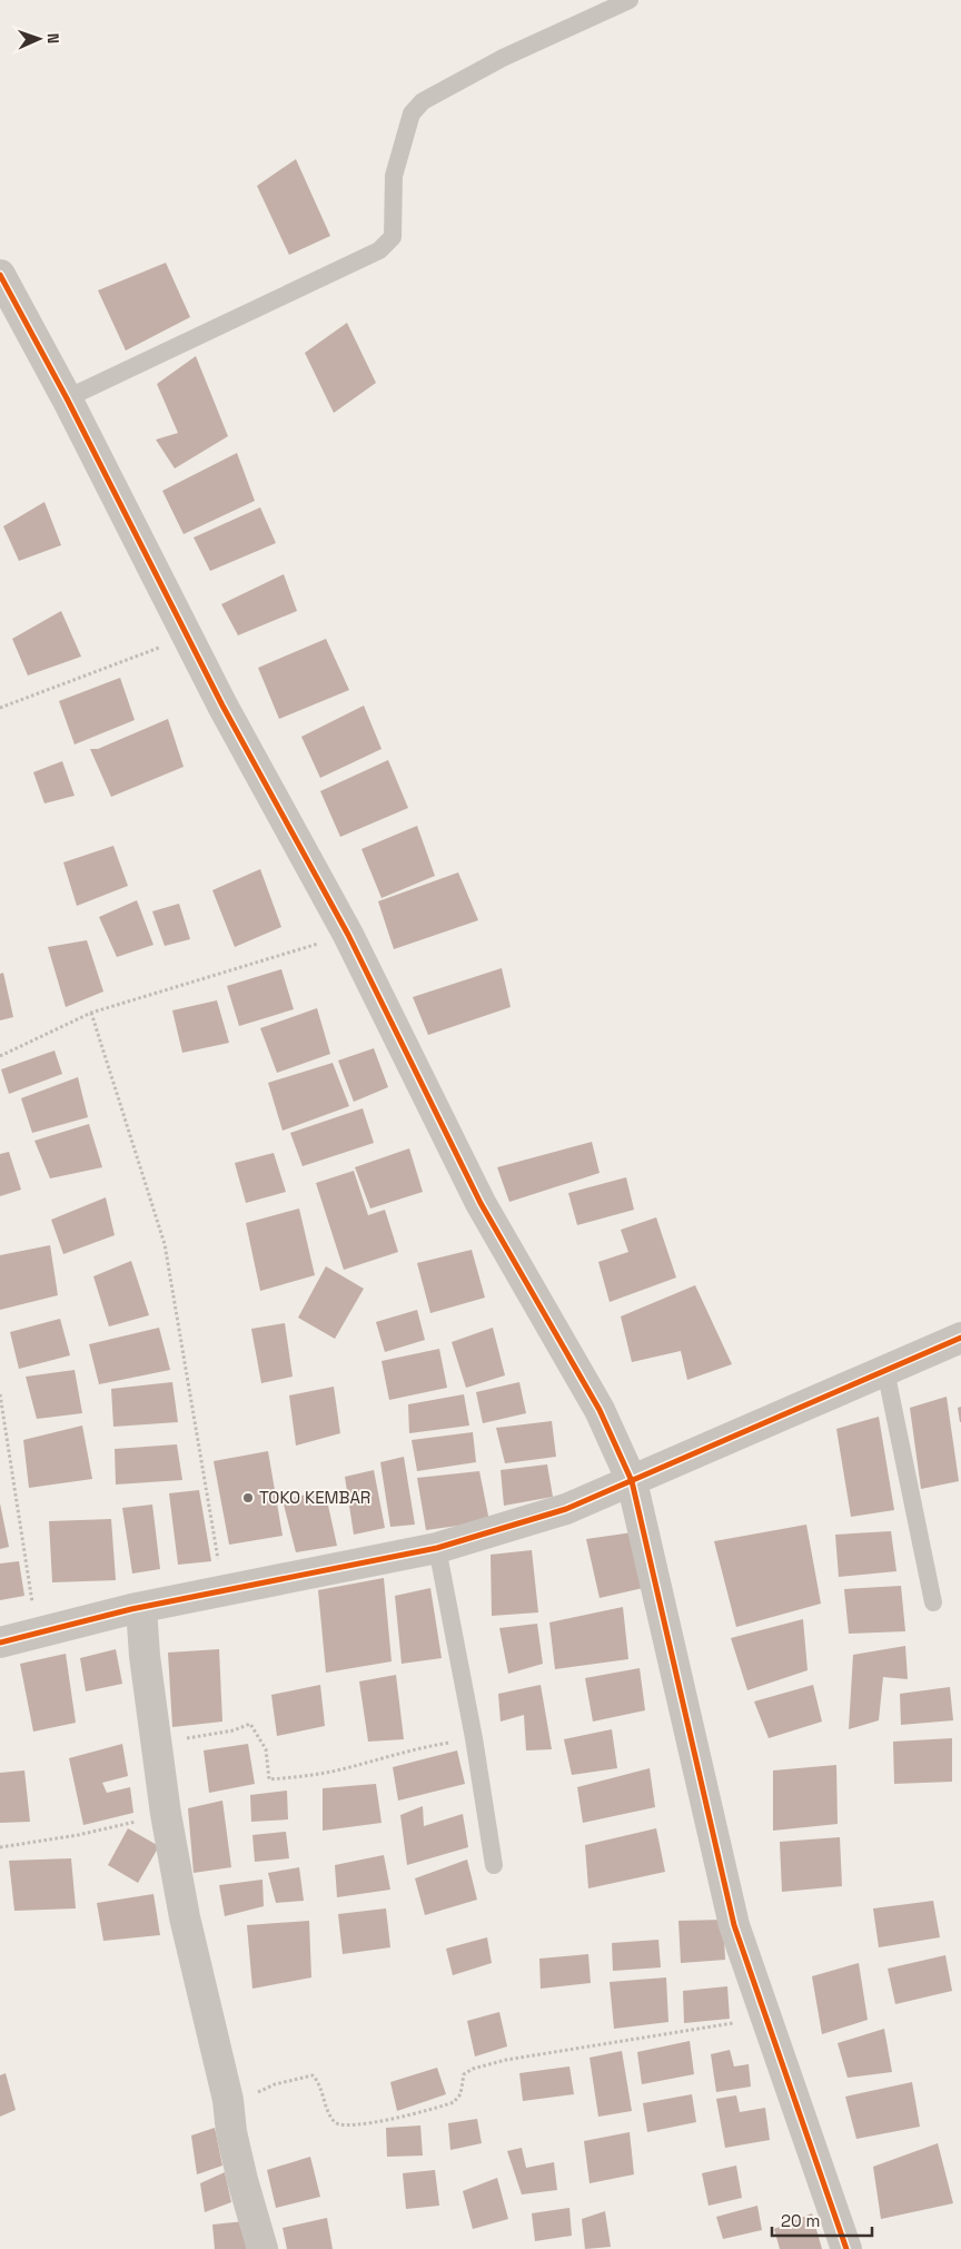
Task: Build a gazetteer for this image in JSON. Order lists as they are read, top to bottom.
{
  "places": ["TOKO KEMBAR"],
  "scale_bar": "20 m",
  "north": "right"
}
